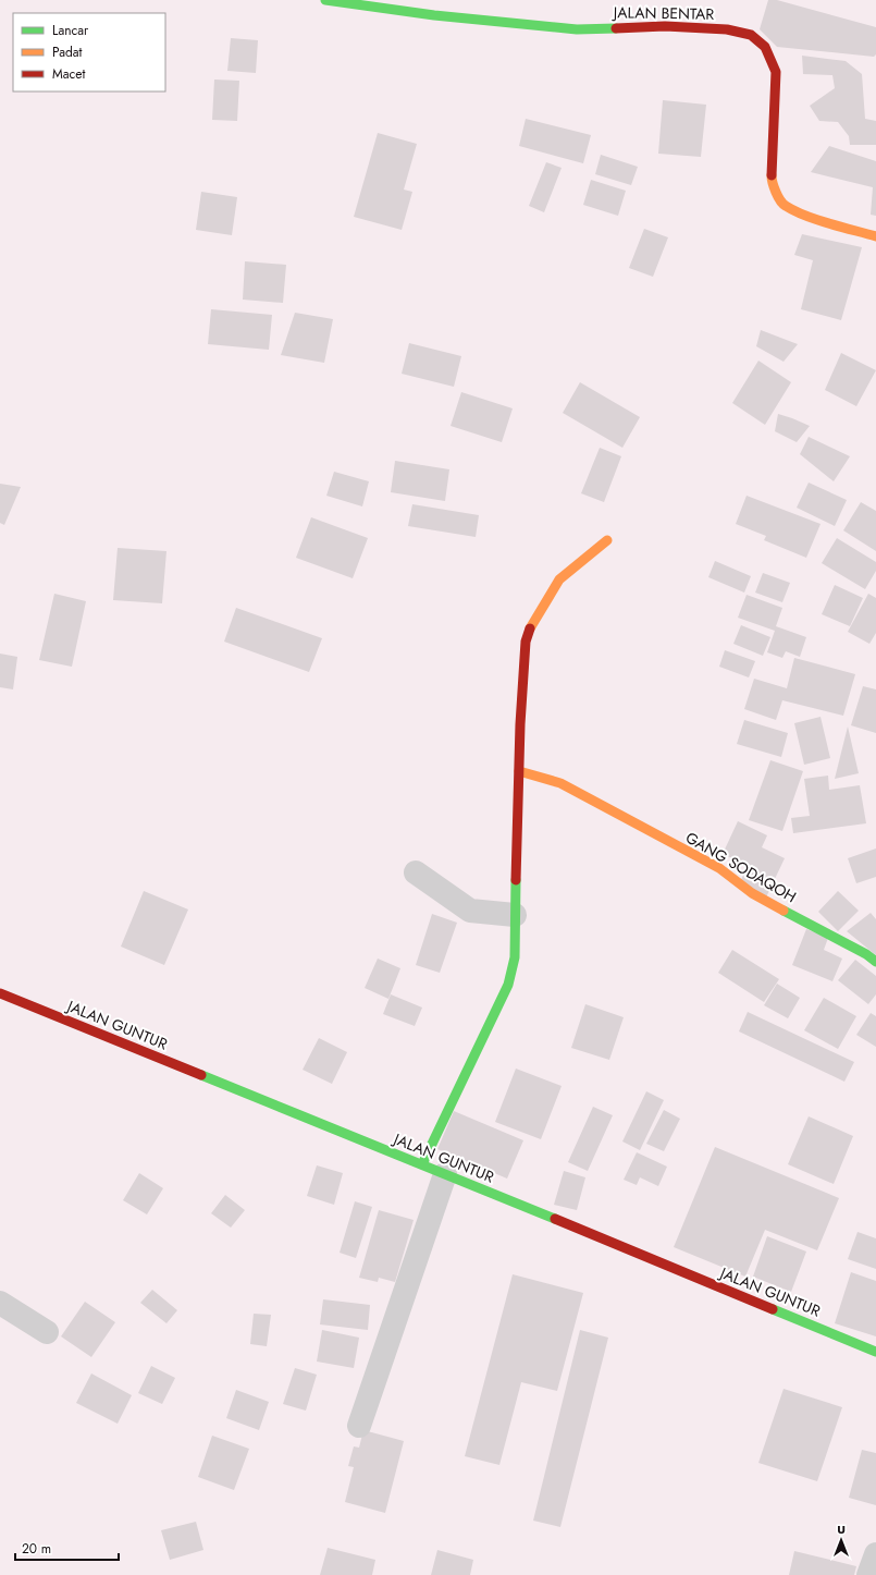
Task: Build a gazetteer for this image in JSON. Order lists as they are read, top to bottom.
{
  "streets": {
    "street": ["JALAN BENTAR", "GANG SODAQOH", "JALAN GUNTUR"]
  },
  "legend": ["Lancar", "Padat", "Macet"],
  "scale_bar": "20 m",
  "north": "top"
}
